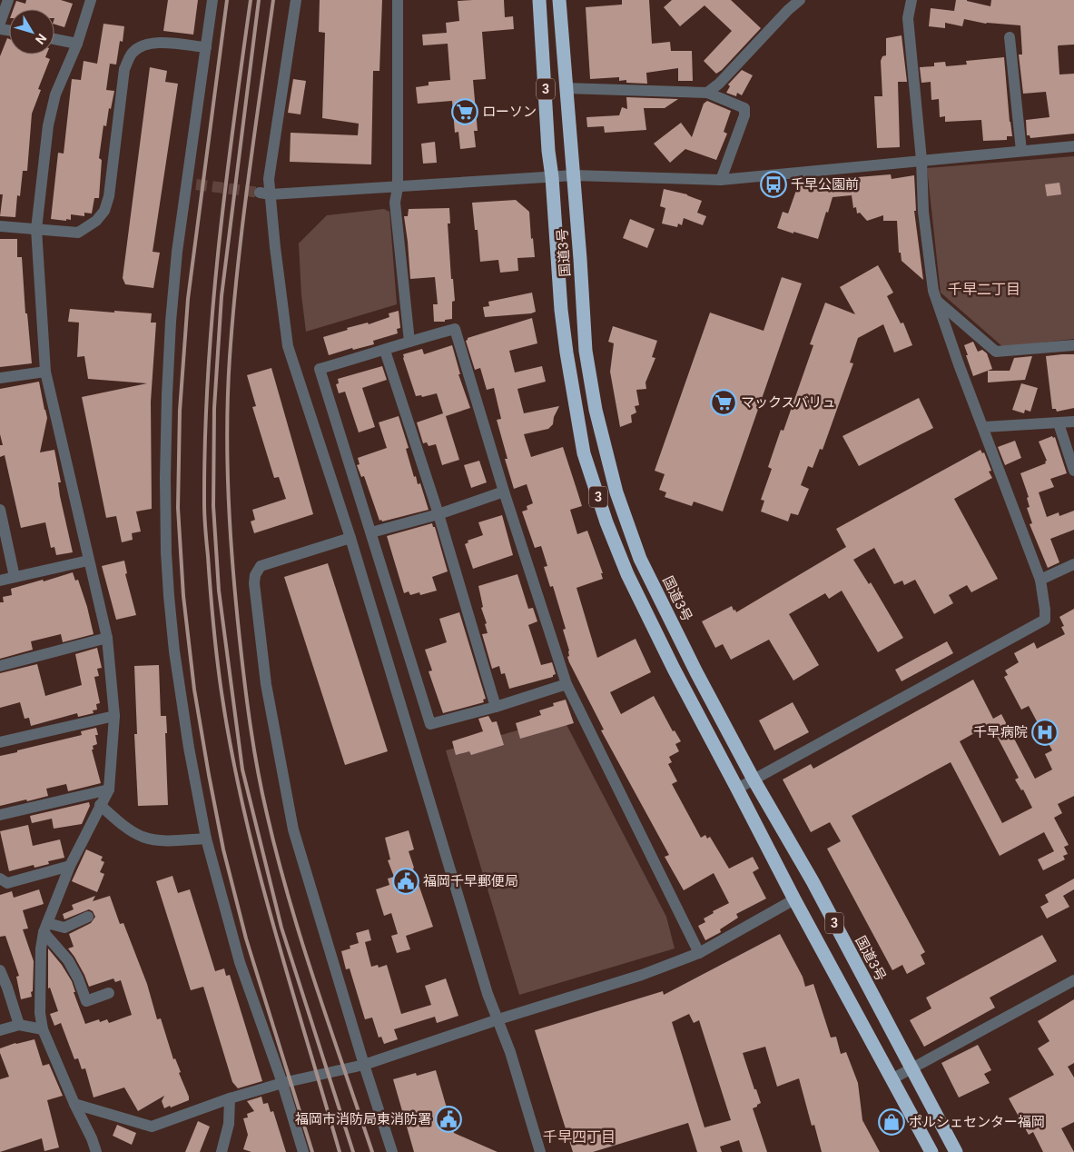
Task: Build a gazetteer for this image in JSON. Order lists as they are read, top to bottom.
{
  "streets": {
    "highway": ["3", "国道3号"]
  },
  "districts": ["千早二丁目", "千早四丁目"],
  "places": {
    "supermarket": ["ローソン", "マックスバリュ"],
    "bus stop": ["千早公園前"],
    "hospital": ["千早病院"],
    "public building": ["福岡千早郵便局", "福岡市消防局東消防署"],
    "shop": ["ポルシェセンター福岡"]
  },
  "north": "bottom right"
}
